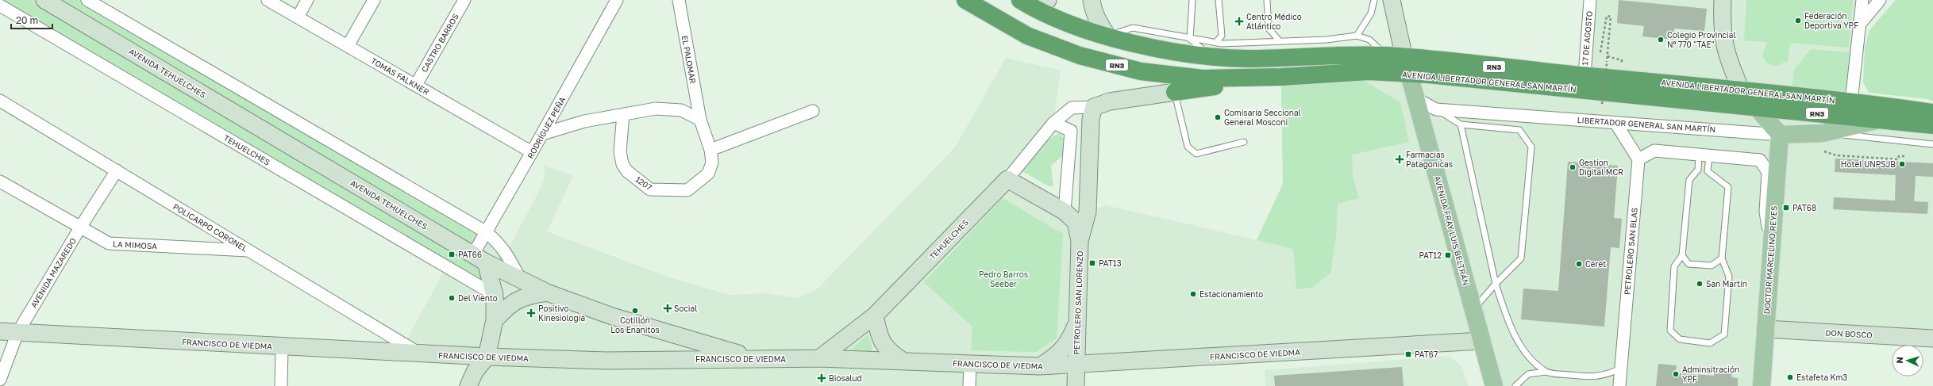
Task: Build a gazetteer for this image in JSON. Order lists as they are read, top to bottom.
{
  "streets": {
    "highway": ["RN3", "AVENIDA LIBERTADOR GENERAL SAN MARTÍN"],
    "main road": [
      "AVENIDA TEHUELCHES",
      "LIBERTADOR GENERAL SAN MARTÍN",
      "TEHUELCHES",
      "AVENIDA FRAY LUIS BELTRÁN",
      "DOCTOR MARCELINO REYES",
      "PETROLERO SAN LORENZO",
      "DON BOSCO",
      "FRANCISCO DE VIEDMA"
    ],
    "street": [
      "17 DE AGOSTO",
      "CASTRO BARROS",
      "EL PALOMAR",
      "TOMAS FALKNER",
      "RODRÍGUEZ PEÑA",
      "1207",
      "POLICARPO CORONEL",
      "LA MIMOSA",
      "PETROLERO SAN BLAS",
      "AVENIDA MAZAREDO"
    ]
  },
  "crossings": [
    ["17 DE AGOSTO", "AVENIDA LIBERTADOR GENERAL SAN MARTÍN"],
    ["CASTRO BARROS", "TOMAS FALKNER"],
    ["EL PALOMAR", "1207"],
    ["AVENIDA TEHUELCHES", "RODRÍGUEZ PEÑA"],
    ["AVENIDA TEHUELCHES", "FRANCISCO DE VIEDMA"],
    ["TOMAS FALKNER", "RODRÍGUEZ PEÑA"],
    ["AVENIDA LIBERTADOR GENERAL SAN MARTÍN", "LIBERTADOR GENERAL SAN MARTÍN"],
    ["AVENIDA LIBERTADOR GENERAL SAN MARTÍN", "AVENIDA FRAY LUIS BELTRÁN"],
    ["LIBERTADOR GENERAL SAN MARTÍN", "AVENIDA FRAY LUIS BELTRÁN"],
    ["LIBERTADOR GENERAL SAN MARTÍN", "DOCTOR MARCELINO REYES"],
    ["TEHUELCHES", "PETROLERO SAN LORENZO"],
    ["TEHUELCHES", "FRANCISCO DE VIEDMA"],
    ["POLICARPO CORONEL", "LA MIMOSA"],
    ["POLICARPO CORONEL", "AVENIDA MAZAREDO"],
    ["POLICARPO CORONEL", "FRANCISCO DE VIEDMA"],
    ["AVENIDA FRAY LUIS BELTRÁN", "FRANCISCO DE VIEDMA"],
    ["LA MIMOSA", "AVENIDA MAZAREDO"],
    ["DOCTOR MARCELINO REYES", "DON BOSCO"],
    ["AVENIDA MAZAREDO", "FRANCISCO DE VIEDMA"],
    ["PETROLERO SAN LORENZO", "FRANCISCO DE VIEDMA"]
  ],
  "parks": ["Pedro Barros Seeber"],
  "places": {
    "other": [
      "Federación Deportiva YPF",
      "Colegio Provincial Nº 770 \"TAE\"",
      "Comisaría Seccional General Mosconi",
      "Hotel UNPSJB",
      "Gestion Digital MCR",
      "Ceret",
      "San Martín",
      "Estacionamiento",
      "Del Viento",
      "Cotillón Los Enanitos",
      "Adminsitración YPF",
      "Estafeta Km3"
    ],
    "health": [
      "Centro Médico Atlántico",
      "Farmacias Patagonicas",
      "Social",
      "Positivo Kinesiología",
      "Biosalud"
    ],
    "transit": [
      "PAT68",
      "PAT66",
      "PAT12",
      "PAT13",
      "PAT67"
    ]
  },
  "scale_bar": "20 m",
  "north": "left"
}
